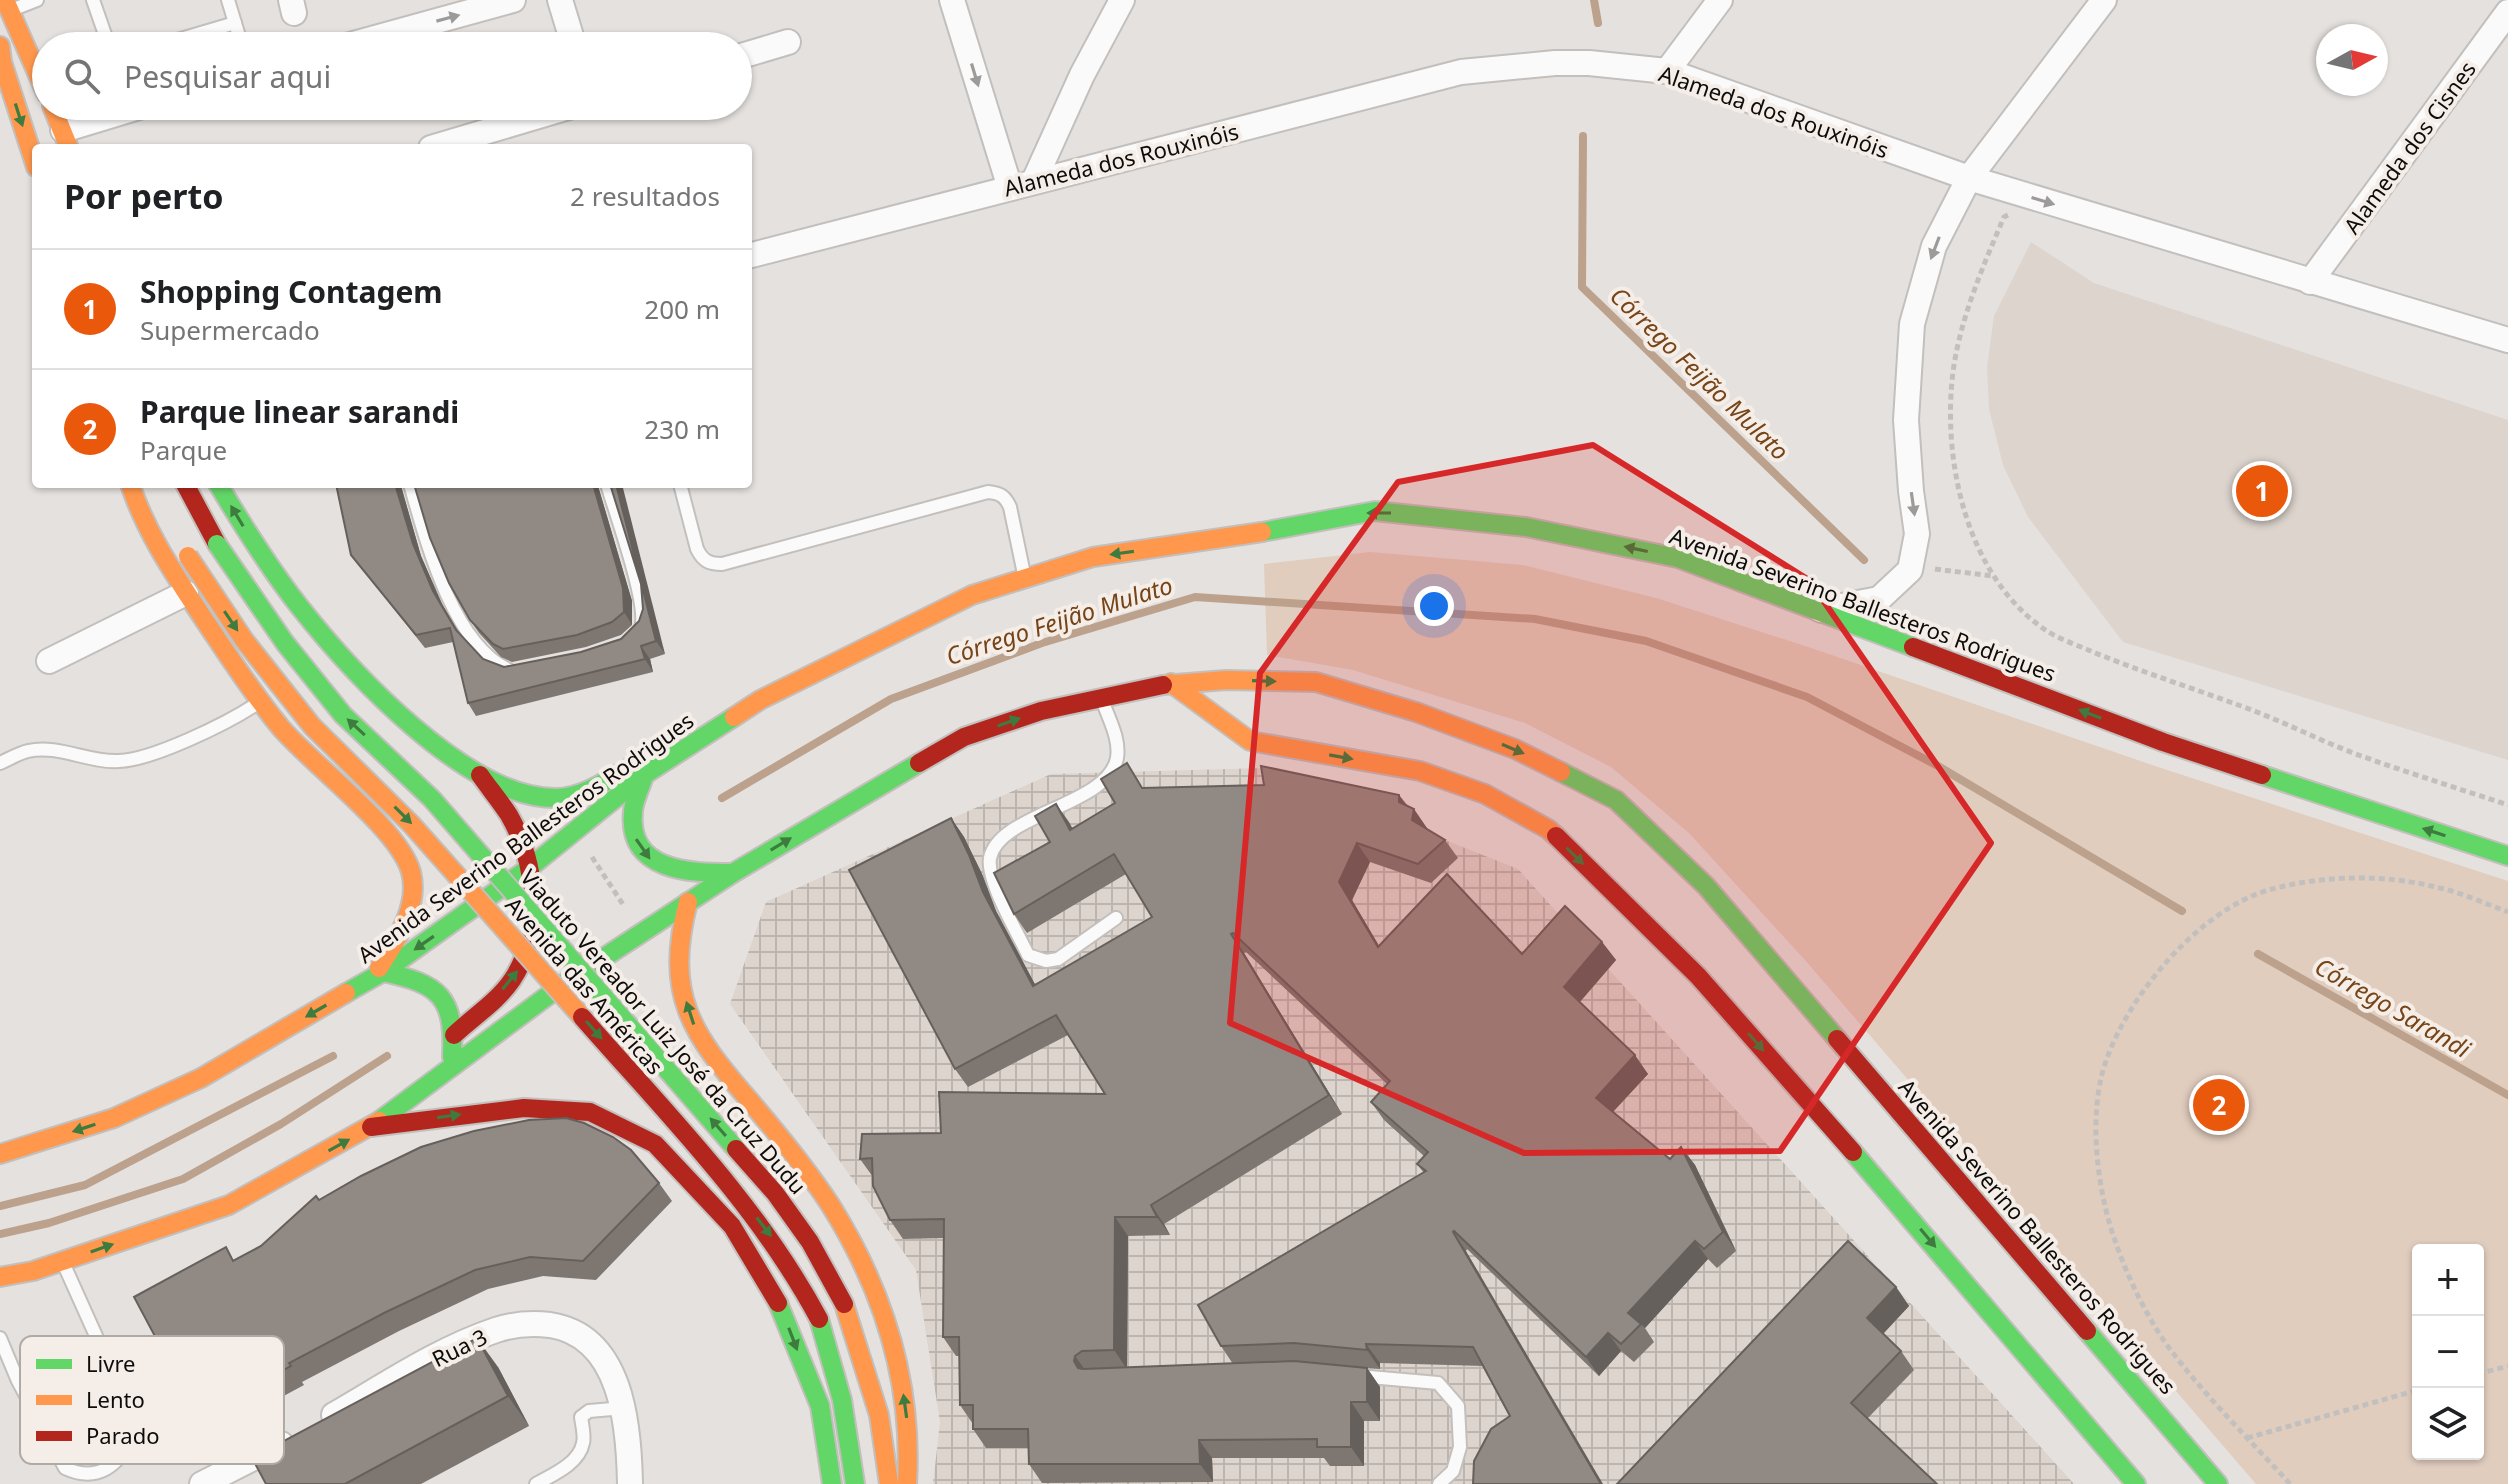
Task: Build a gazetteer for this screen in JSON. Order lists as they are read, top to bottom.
{
  "streets": {
    "main road": ["Avenida Severino Ballesteros Rodrigues", "Avenida das Américas", "Viaduto Vereador Luiz José da Cruz Dudu"],
    "street": ["Alameda dos Rouxinóis", "Alameda dos Cisnes", "Rua 3"]
  },
  "crossings": [
    ["Alameda dos Rouxinóis", "Alameda dos Cisnes"]
  ],
  "water": ["Córrego Feijão Mulato", "Córrego Sarandi"],
  "legend": ["Livre", "Lento", "Parado"],
  "north": "right",
  "page": {
    "search": "Pesquisar aqui",
    "heading": ["Por perto", "2 resultados"],
    "list": [
      {
        "mark": "1",
        "name": "Shopping Contagem",
        "note": "Supermercado",
        "value": "200 m"
      },
      {
        "mark": "2",
        "name": "Parque linear sarandi",
        "note": "Parque",
        "value": "230 m"
      }
    ],
    "pins": ["1", "2"],
    "map_buttons": ["+", "−"]
  }
}
